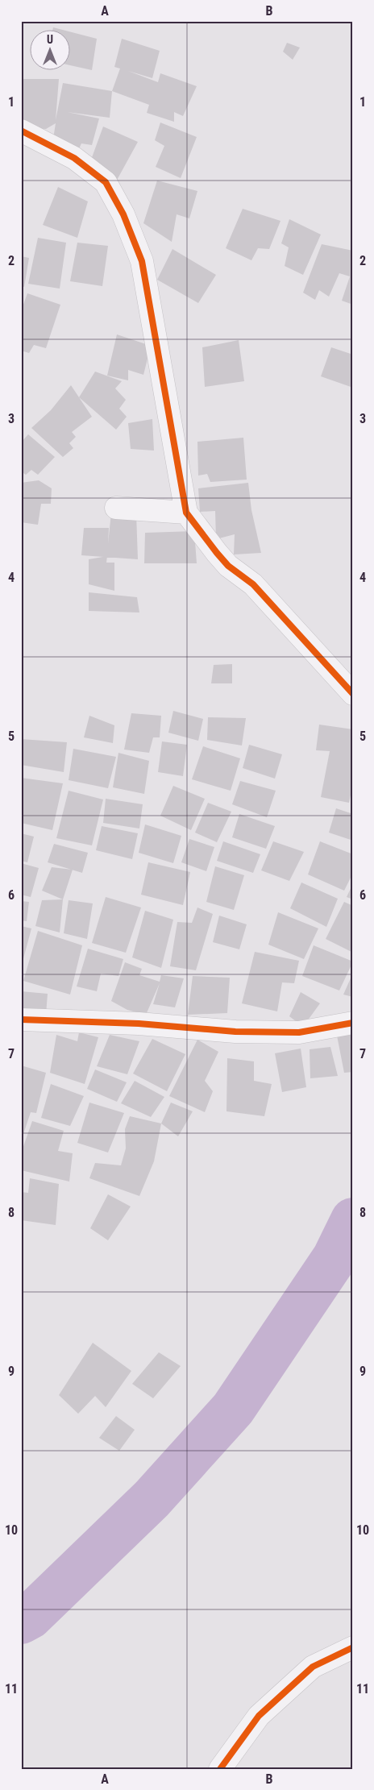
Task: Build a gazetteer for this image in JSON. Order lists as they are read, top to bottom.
{
  "north": "top",
  "grid": {
    "columns": ["A", "B"],
    "rows": [
      "1",
      "2",
      "3",
      "4",
      "5",
      "6",
      "7",
      "8",
      "9",
      "10",
      "11"
    ]
  }
}
